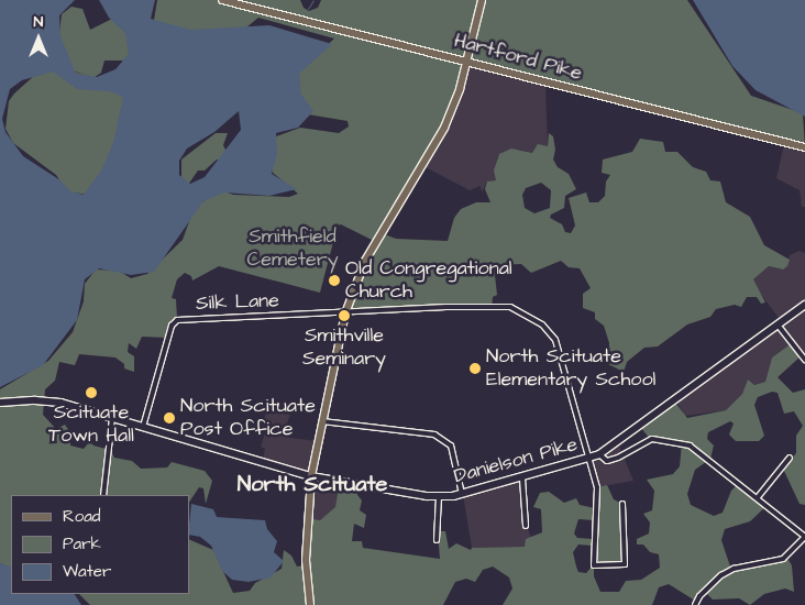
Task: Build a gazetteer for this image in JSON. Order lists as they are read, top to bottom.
{
  "streets": {
    "main road": ["Hartford Pike", "Danielson Pike"],
    "street": ["Silk Lane"]
  },
  "crossings": [
    ["Silk Lane", "Danielson Pike"]
  ],
  "districts": ["North Scituate"],
  "parks": ["Smithfield Cemetery"],
  "places": [
    "Old Congregational Church",
    "Smithville Seminary",
    "North Scituate Elementary School",
    "Scituate Town Hall",
    "North Scituate Post Office"
  ],
  "legend": ["Road", "Park", "Water"],
  "north": "top"
}
